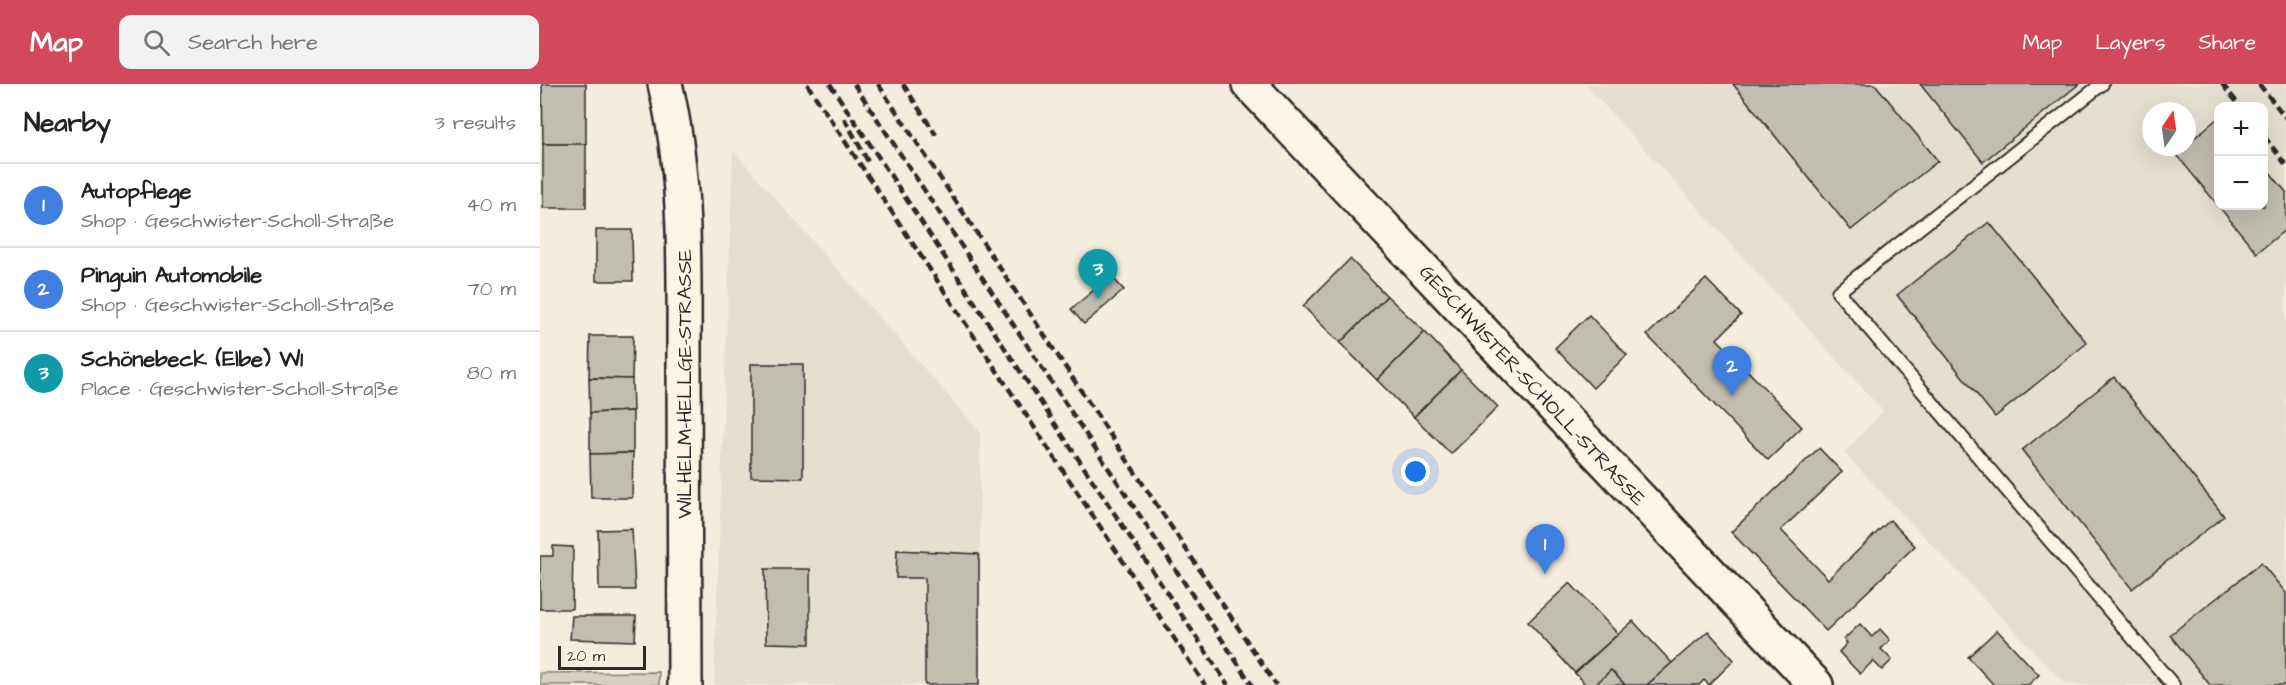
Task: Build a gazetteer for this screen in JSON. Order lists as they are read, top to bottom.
{
  "streets": {
    "street": ["WILHELM-HELLGE-STRASSE", "GESCHWISTER-SCHOLL-STRASSE"]
  },
  "scale_bar": "20 m",
  "north": "top",
  "page": {
    "header": "Map",
    "search": "Search here",
    "nav": ["Map", "Layers", "Share"],
    "heading": ["Nearby", "3 results"],
    "map_buttons": ["+", "−"],
    "list": [
      {
        "mark": "1",
        "name": "Autopflege",
        "note": "Shop · Geschwister-Scholl-Straße",
        "value": "40 m"
      },
      {
        "mark": "2",
        "name": "Pinguin Automobile",
        "note": "Shop · Geschwister-Scholl-Straße",
        "value": "70 m"
      },
      {
        "mark": "3",
        "name": "Schönebeck (Elbe) W1",
        "note": "Place · Geschwister-Scholl-Straße",
        "value": "80 m"
      }
    ],
    "pins": ["3", "2", "1"],
    "scale": "20 m"
  }
}
